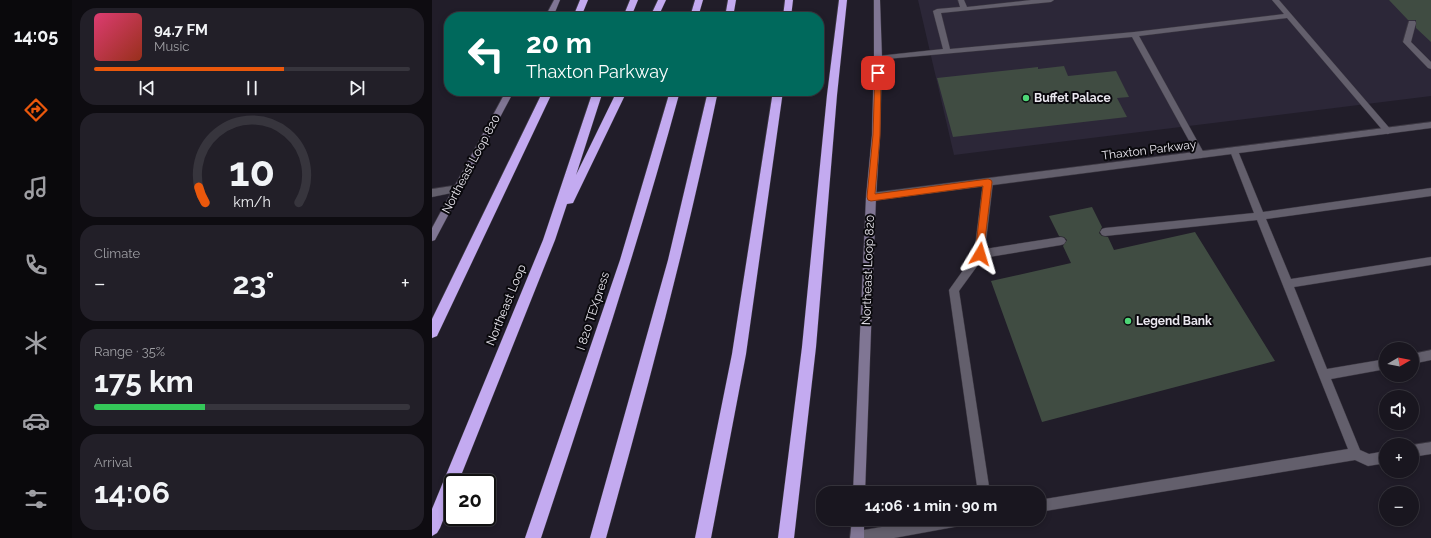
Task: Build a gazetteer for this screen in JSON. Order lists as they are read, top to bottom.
{
  "streets": {
    "highway": ["Northeast Loop", "I 820 TEXpress"],
    "main road": ["Northeast Loop 820"],
    "street": ["Thaxton Parkway"]
  },
  "crossings": [
    ["Thaxton Parkway", "Northeast Loop 820"]
  ],
  "places": ["Buffet Palace", "Legend Bank"],
  "north": "right",
  "page": {
    "tabs": "14:05",
    "turn": ["20 m", "Thaxton Parkway"],
    "song": ["94.7 FM", "Music"],
    "tile": [
      "Climate",
      ["Range · 35%", "175 km"],
      ["Arrival", "14:06"]
    ],
    "heat": ["−", "23°", "+"],
    "map_buttons": ["+", "−"],
    "limit": "20",
    "trip": "14:06 · 1 min · 90 m",
    "gauge": ["10", "km/h"]
  }
}
